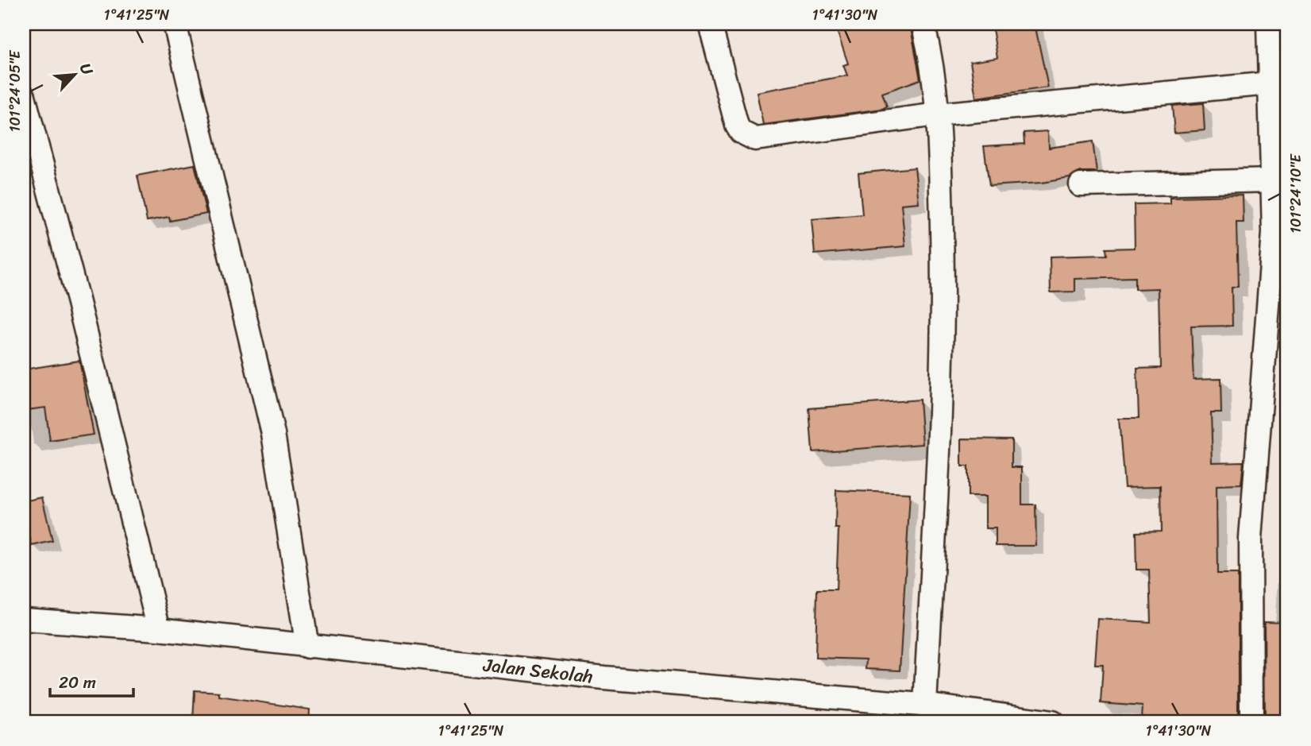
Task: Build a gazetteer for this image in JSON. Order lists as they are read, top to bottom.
{
  "streets": {
    "street": ["Jalan Sekolah"]
  },
  "scale_bar": "20 m",
  "north": "top right",
  "coordinates": [
    "1°41'25\"N",
    "1°41'30\"N",
    "101°24'05\"E",
    "101°24'10\"E"
  ]
}
